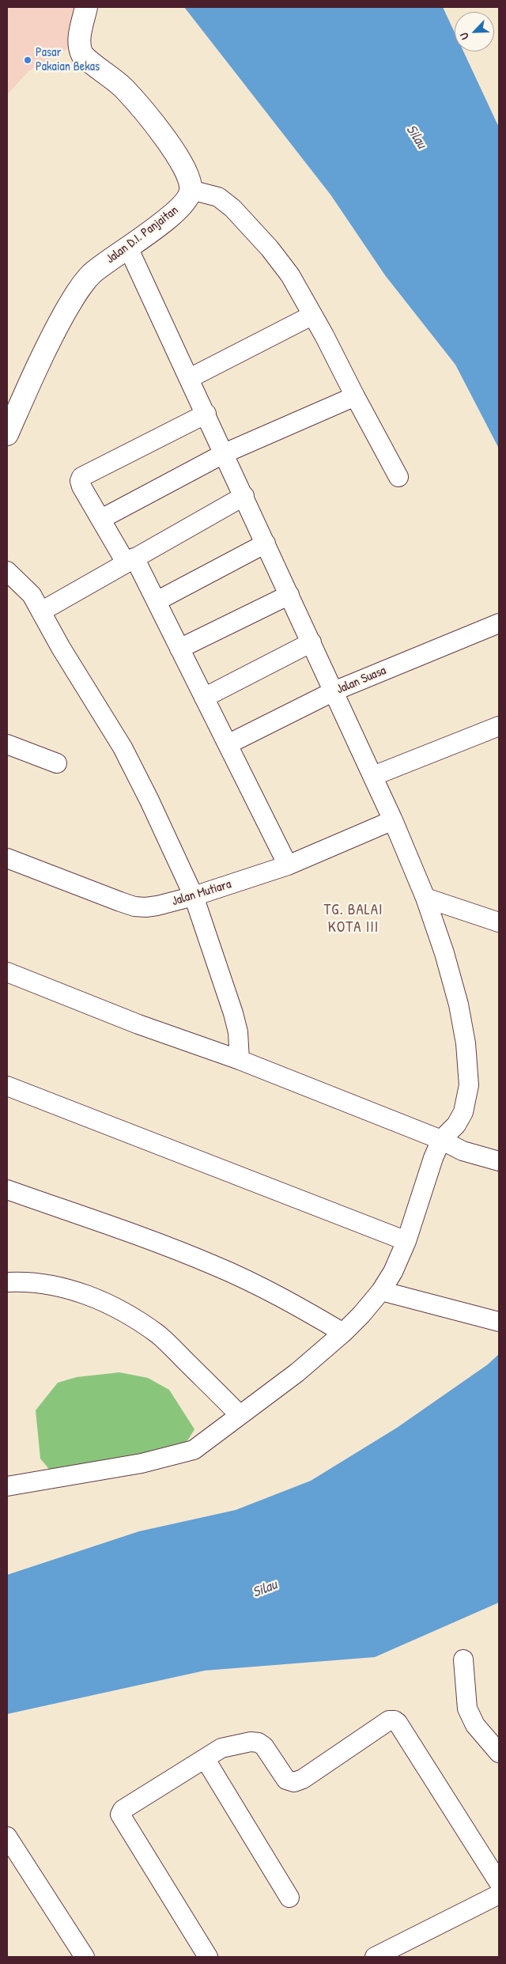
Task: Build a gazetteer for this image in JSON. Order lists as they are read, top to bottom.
{
  "streets": {
    "main road": ["Jalan D.I. Panjaitan"],
    "street": ["Jalan Suasa", "Jalan Mutiara"]
  },
  "districts": ["TG. BALAI KOTA III"],
  "water": ["Silau"],
  "places": ["Pasar Pakaian Bekas"],
  "north": "bottom left"
}
